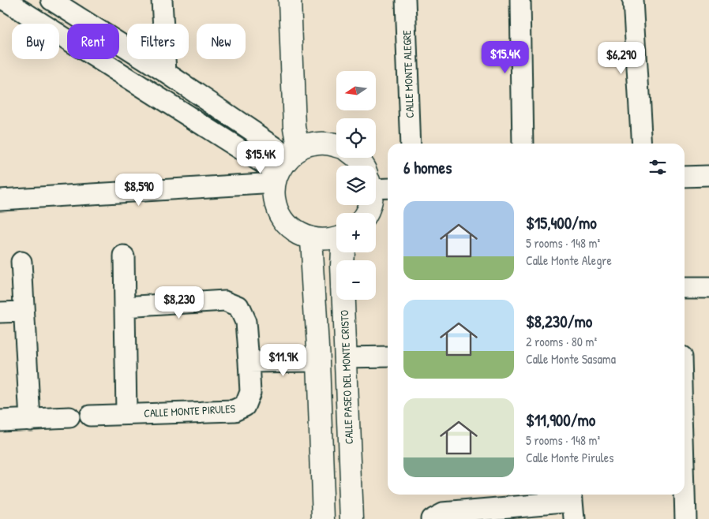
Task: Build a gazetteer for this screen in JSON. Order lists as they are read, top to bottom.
{
  "streets": {
    "main road": ["CALLE PASEO DEL MONTE CRISTO"],
    "street": ["CALLE MONTE ALEGRE", "CALLE MONTE PIRULES"]
  },
  "north": "left",
  "page": {
    "chip": [
      "Buy",
      "Rent",
      "Filters",
      "New"
    ],
    "price": [
      "$15.4K",
      "$6,290",
      "$15.4K",
      "$8,590",
      "$8,230",
      "$11.9K"
    ],
    "map_buttons": ["+", "−"],
    "heading": "6 homes",
    "list": [
      {
        "name": "$15,400/mo",
        "note": "5 rooms · 148 m² · Calle Monte Alegre"
      },
      {
        "name": "$8,230/mo",
        "note": "2 rooms · 80 m² · Calle Monte Sasama"
      },
      {
        "name": "$11,900/mo",
        "note": "5 rooms · 148 m² · Calle Monte Pirules"
      }
    ]
  }
}
